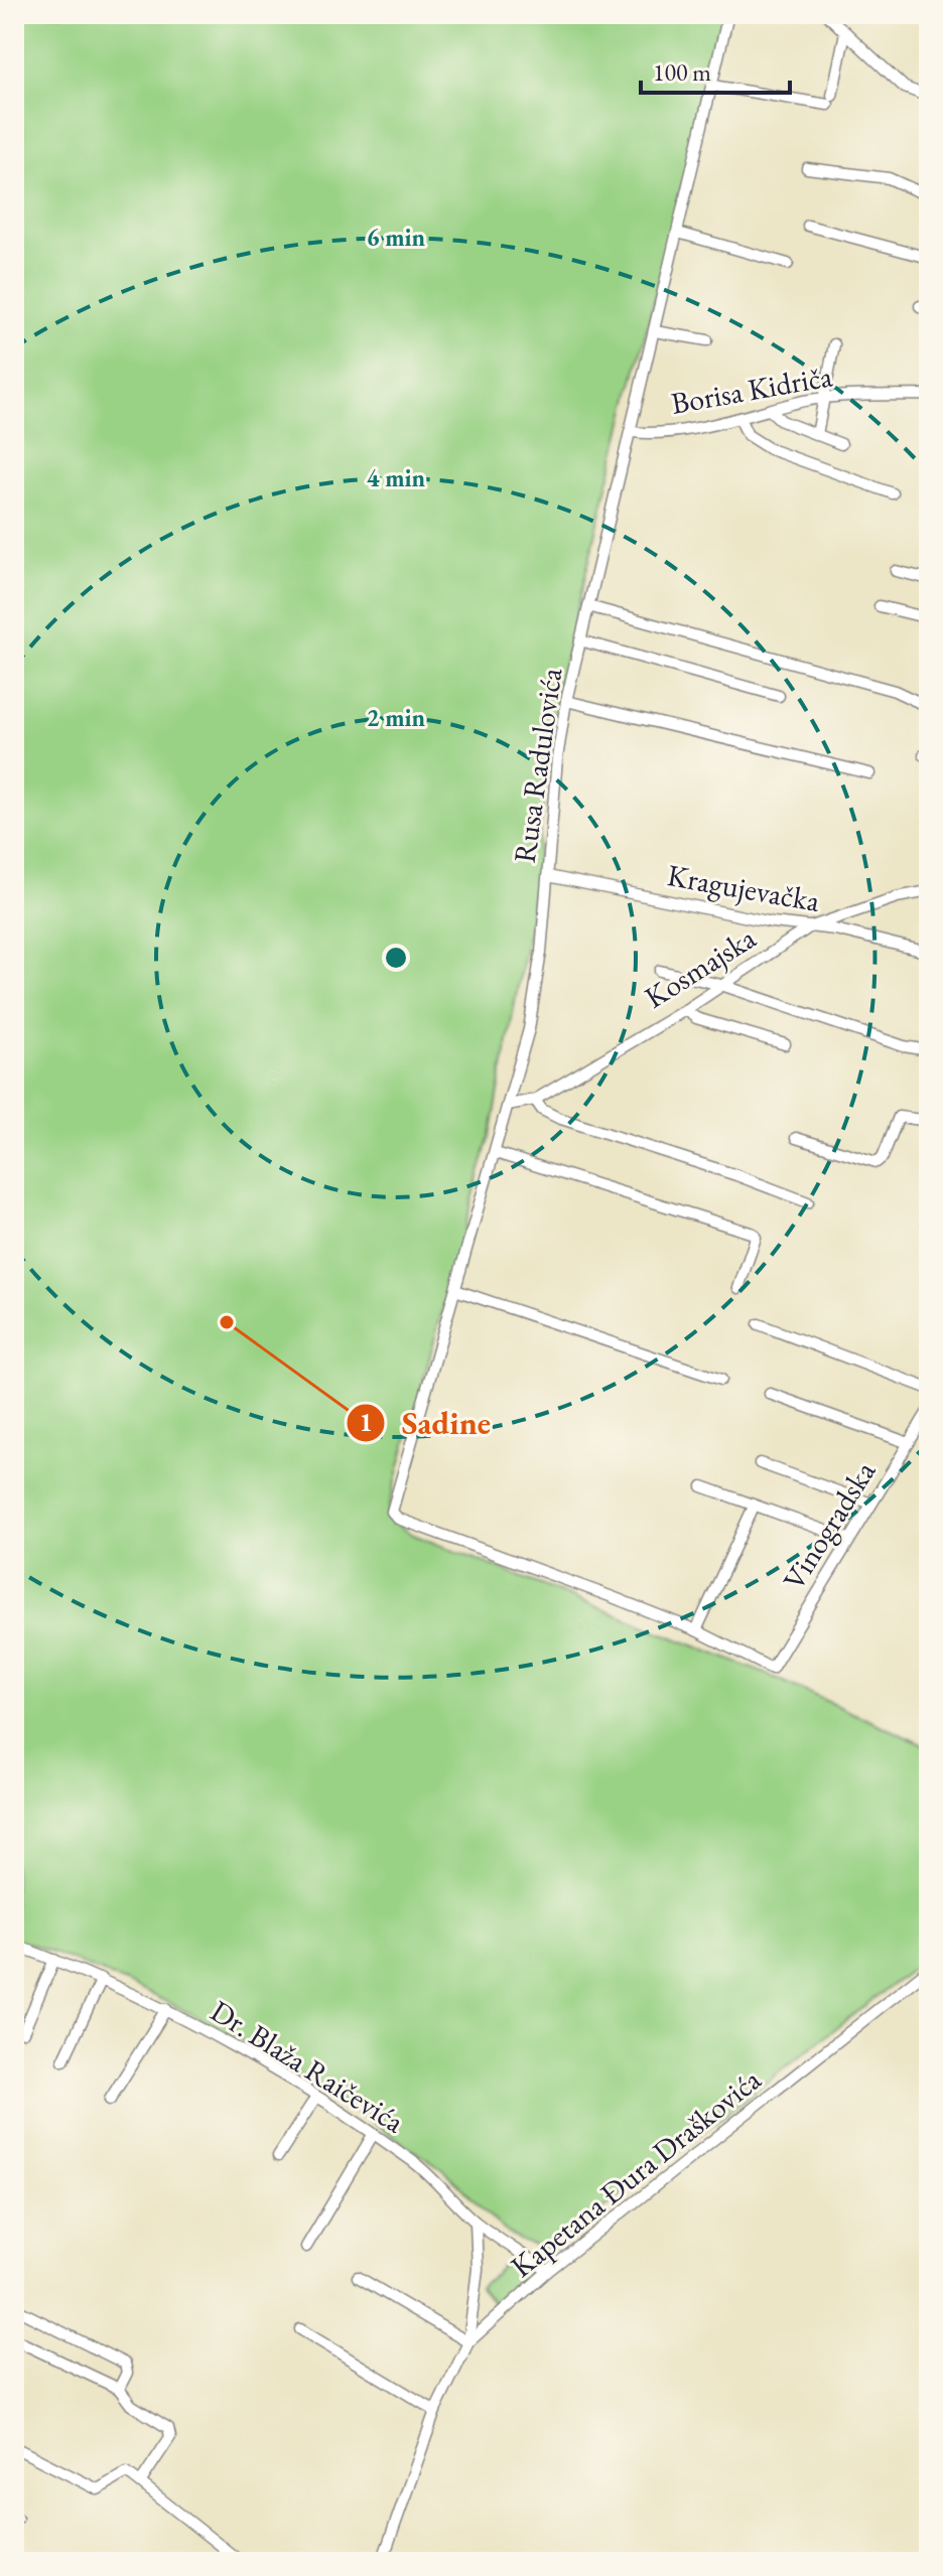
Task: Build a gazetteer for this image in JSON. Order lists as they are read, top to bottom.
{
  "streets": {
    "street": [
      "Borisa Kidriča",
      "Rusa Radulovića",
      "Kragujevačka",
      "Kosmajska",
      "Vinogradska",
      "Dr. Blaža Raičevića",
      "Kapetana Đura Draškovića"
    ]
  },
  "crossings": [
    ["Borisa Kidriča", "Rusa Radulovića"],
    ["Rusa Radulovića", "Kragujevačka"],
    ["Rusa Radulovića", "Kosmajska"],
    ["Rusa Radulovića", "Vinogradska"],
    ["Kragujevačka", "Kosmajska"],
    ["Dr. Blaža Raičevića", "Kapetana Đura Draškovića"]
  ],
  "places": ["Sadine"],
  "scale_bar": "100 m",
  "rings": ["6 min", "4 min", "2 min"]
}
